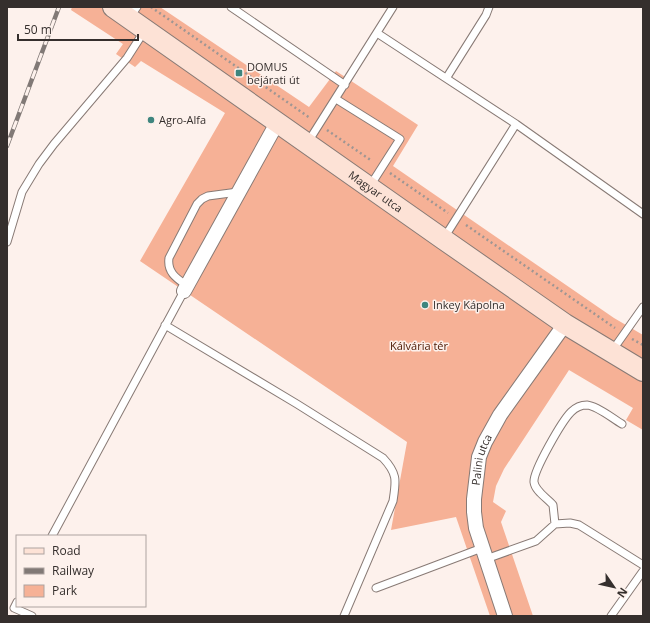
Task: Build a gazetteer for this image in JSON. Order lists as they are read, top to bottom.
{
  "streets": {
    "main road": ["Magyar utca"],
    "street": ["Palini utca"]
  },
  "crossings": [
    ["Magyar utca", "Palini utca"]
  ],
  "parks": ["Kálvária tér"],
  "places": {
    "transit": ["DOMUS bejárati út"],
    "other": ["Agro-Alfa", "Inkey Kápolna"]
  },
  "legend": ["Road", "Railway", "Park"],
  "scale_bar": "50 m",
  "north": "bottom right"
}
